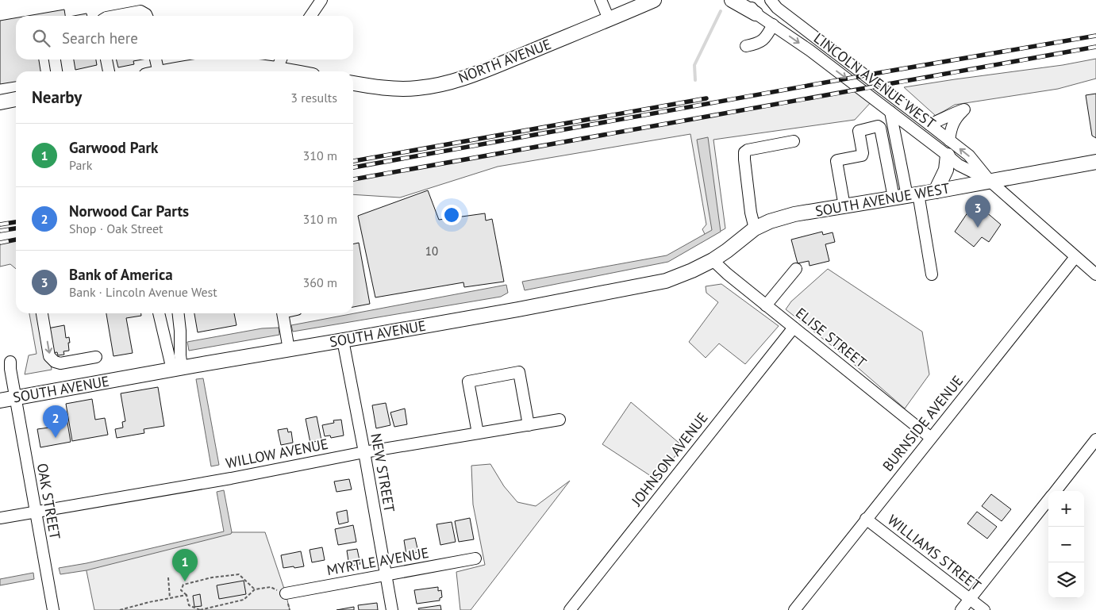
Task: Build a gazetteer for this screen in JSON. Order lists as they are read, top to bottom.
{
  "streets": {
    "main road": ["NORTH AVENUE", "SOUTH AVENUE WEST", "SOUTH AVENUE"],
    "street": [
      "LINCOLN AVENUE WEST",
      "ELISE STREET",
      "BURNSIDE AVENUE",
      "WILLOW AVENUE",
      "JOHNSON AVENUE",
      "NEW STREET",
      "OAK STREET",
      "WILLIAMS STREET",
      "MYRTLE AVENUE"
    ]
  },
  "crossings": [
    ["LINCOLN AVENUE WEST", "SOUTH AVENUE WEST"],
    ["LINCOLN AVENUE WEST", "BURNSIDE AVENUE"],
    ["SOUTH AVENUE WEST", "SOUTH AVENUE"],
    ["SOUTH AVENUE", "ELISE STREET"],
    ["SOUTH AVENUE", "NEW STREET"],
    ["SOUTH AVENUE", "OAK STREET"],
    ["ELISE STREET", "BURNSIDE AVENUE"],
    ["ELISE STREET", "JOHNSON AVENUE"],
    ["BURNSIDE AVENUE", "WILLIAMS STREET"],
    ["WILLOW AVENUE", "NEW STREET"],
    ["WILLOW AVENUE", "OAK STREET"],
    ["NEW STREET", "MYRTLE AVENUE"]
  ],
  "house_numbers": ["10"],
  "page": {
    "search": "Search here",
    "heading": ["Nearby", "3 results"],
    "list": [
      {
        "mark": "1",
        "name": "Garwood Park",
        "note": "Park",
        "value": "310 m"
      },
      {
        "mark": "2",
        "name": "Norwood Car Parts",
        "note": "Shop · Oak Street",
        "value": "310 m"
      },
      {
        "mark": "3",
        "name": "Bank of America",
        "note": "Bank · Lincoln Avenue West",
        "value": "360 m"
      }
    ],
    "pins": ["3", "2", "1"],
    "map_buttons": ["+", "−"]
  }
}
